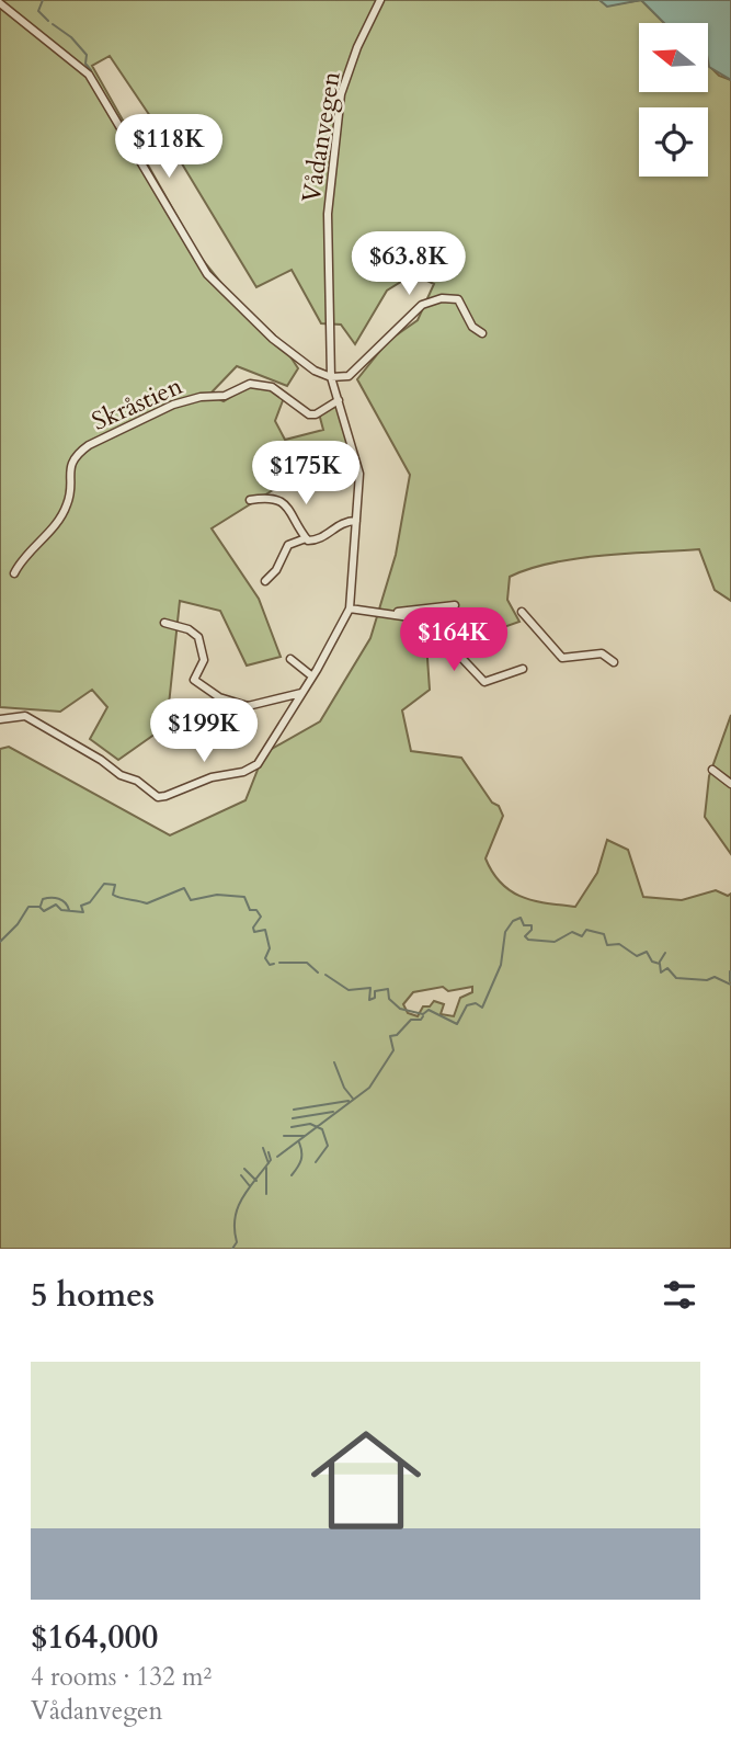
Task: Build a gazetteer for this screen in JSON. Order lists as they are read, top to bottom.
{
  "streets": {
    "street": ["Vådanvegen", "Skråstien"]
  },
  "crossings": [
    ["Vådanvegen", "Skråstien"]
  ],
  "north": "left",
  "page": {
    "price": [
      "$118K",
      "$63.8K",
      "$175K",
      "$164K",
      "$199K"
    ],
    "heading": "5 homes",
    "list": [
      {
        "name": "$164,000",
        "note": "4 rooms · 132 m² · Vådanvegen"
      }
    ]
  }
}
